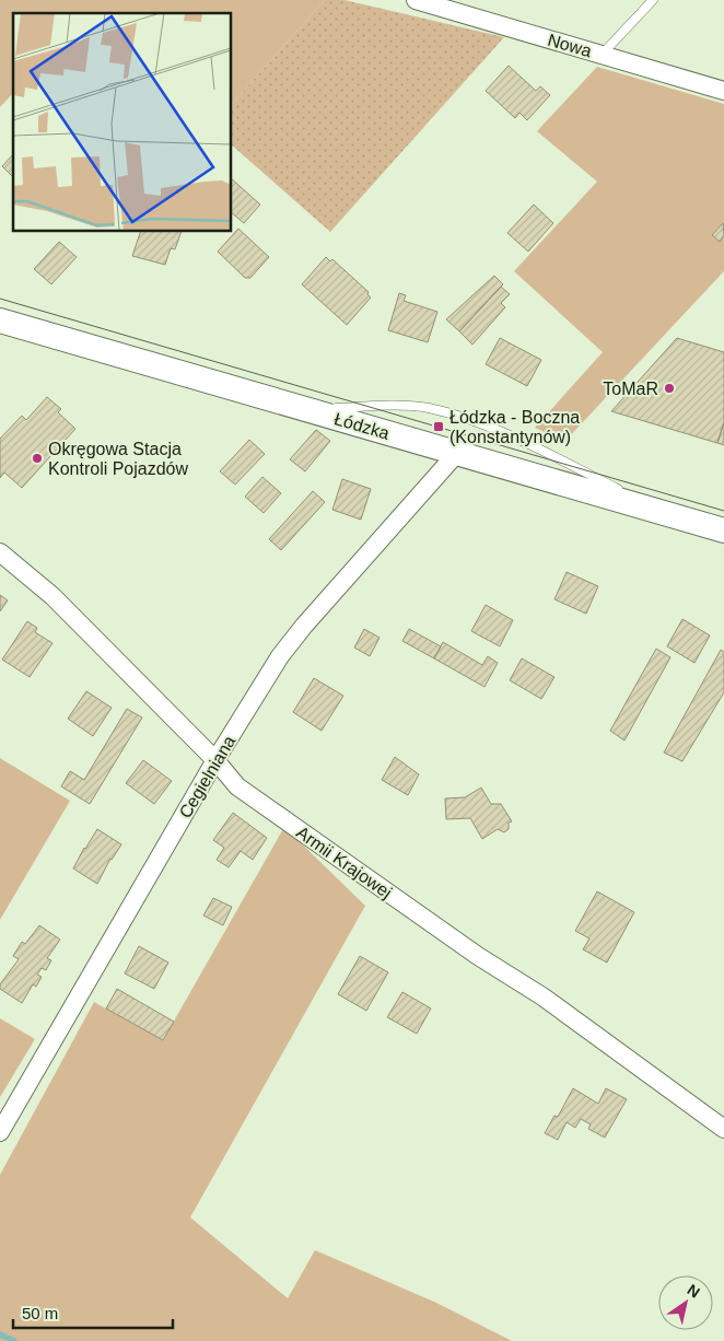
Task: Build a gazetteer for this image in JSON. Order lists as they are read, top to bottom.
{
  "streets": {
    "main road": ["Łódzka"],
    "street": ["Nowa", "Cegielniana", "Armii Krajowej"]
  },
  "crossings": [
    ["Łódzka", "Cegielniana"],
    ["Cegielniana", "Armii Krajowej"]
  ],
  "places": {
    "other": ["ToMaR", "Okręgowa Stacja Kontroli Pojazdów"],
    "transit": ["Łódzka - Boczna (Konstantynów)"]
  },
  "scale_bar": "50 m",
  "north": "top right"
}
